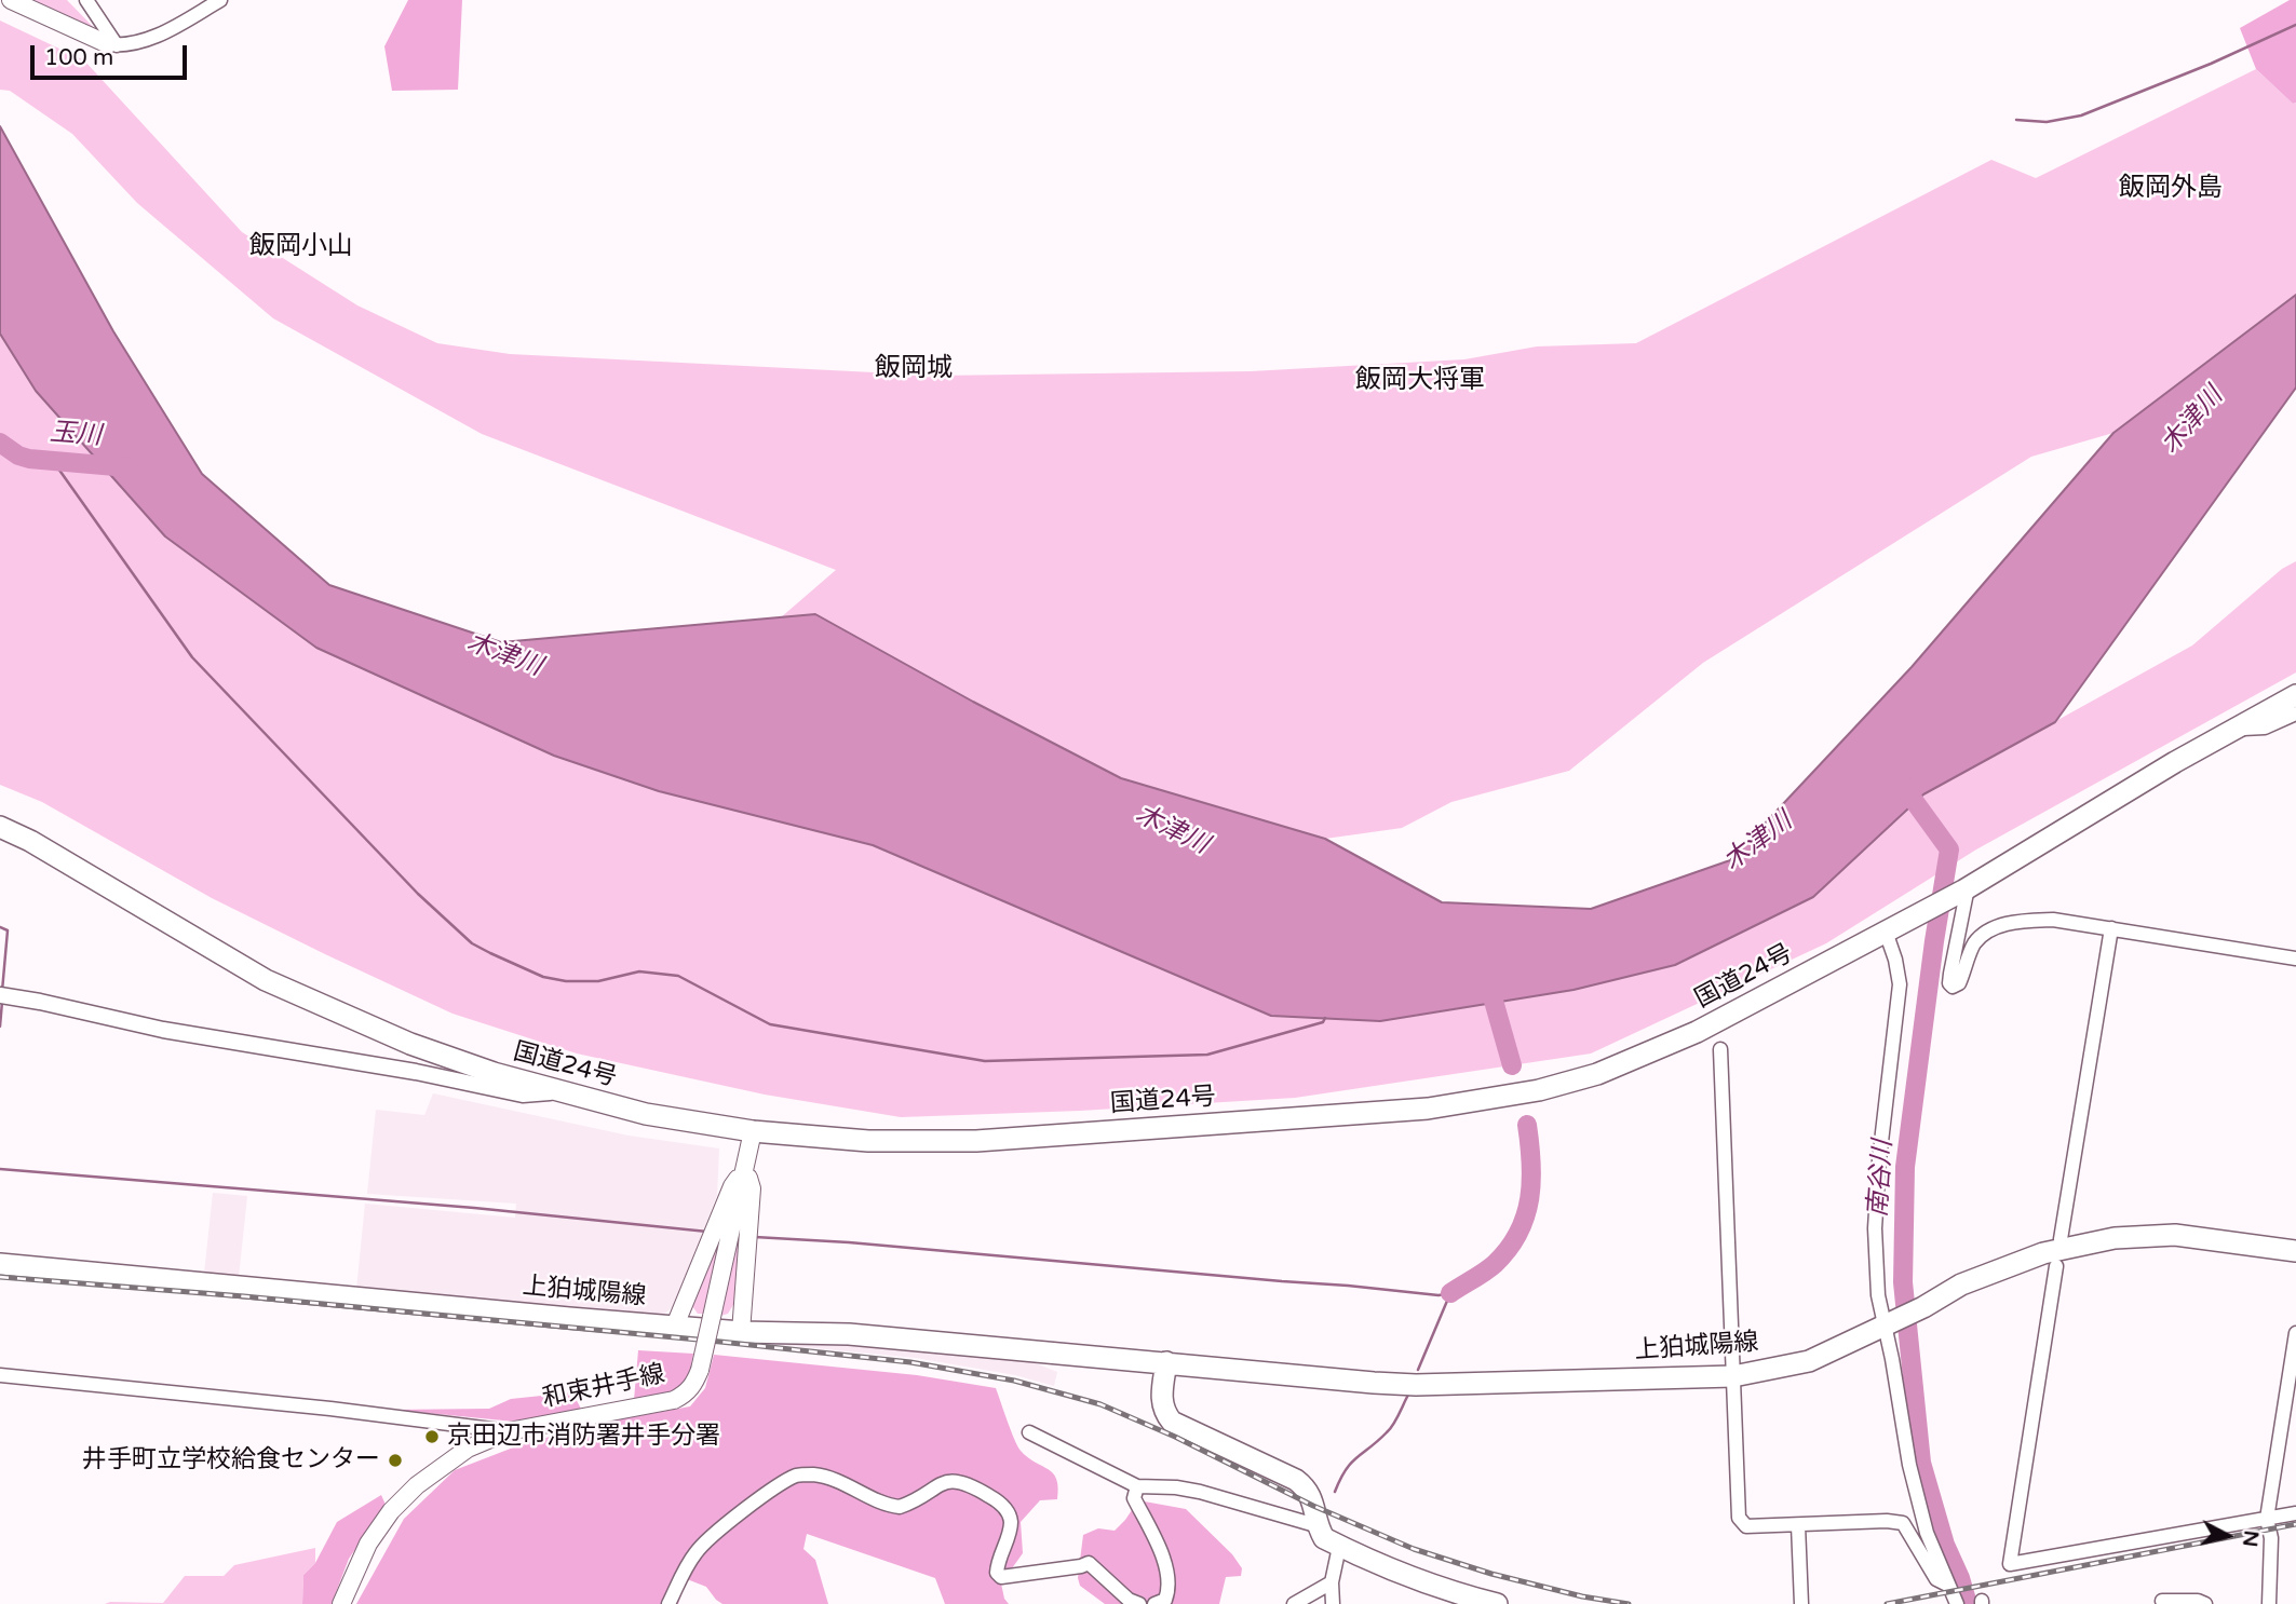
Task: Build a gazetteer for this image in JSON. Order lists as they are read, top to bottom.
{
  "streets": {
    "main road": ["国道24号", "上狛城陽線", "和束井手線"]
  },
  "crossings": [
    ["国道24号", "和束井手線"]
  ],
  "districts": [
    "飯岡外島",
    "飯岡小山",
    "飯岡城",
    "飯岡大将軍"
  ],
  "water": ["木津川", "玉川", "南谷川"],
  "places": ["京田辺市消防署井手分署", "井手町立学校給食センター"],
  "scale_bar": "100 m",
  "north": "right"
}
